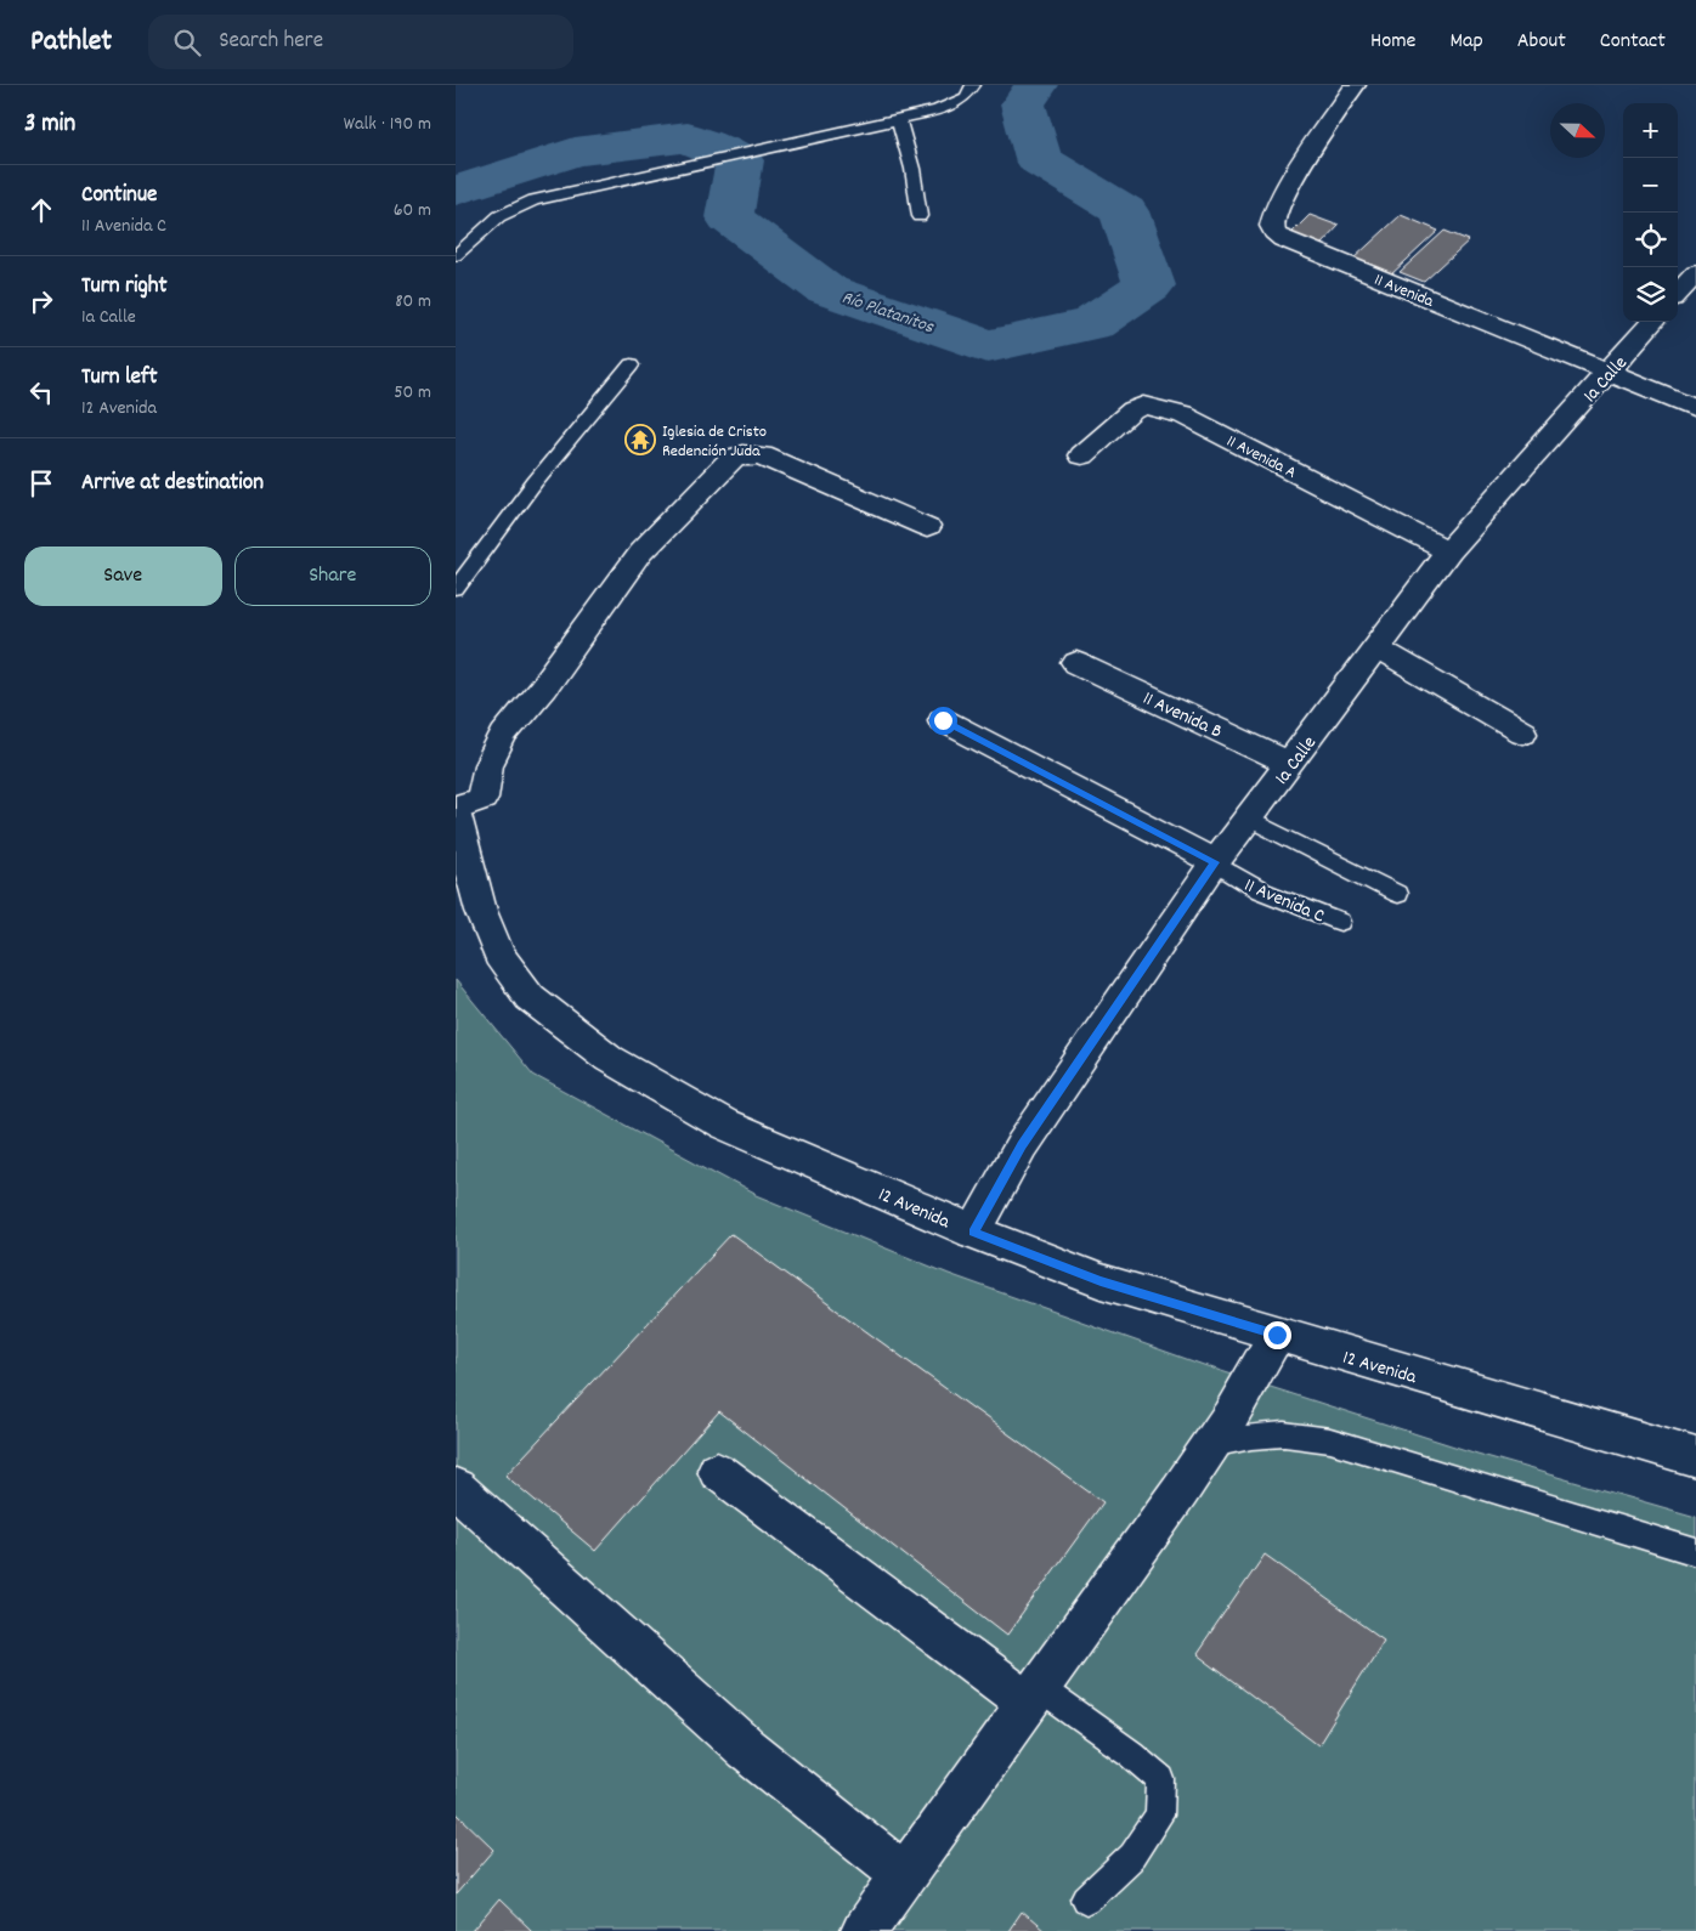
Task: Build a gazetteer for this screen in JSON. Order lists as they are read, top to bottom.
{
  "streets": {
    "street": [
      "11 Avenida",
      "1a Calle",
      "11 Avenida A",
      "11 Avenida B",
      "11 Avenida C",
      "12 Avenida"
    ]
  },
  "crossings": [
    ["11 Avenida", "1a Calle"],
    ["1a Calle", "11 Avenida A"],
    ["1a Calle", "11 Avenida B"],
    ["1a Calle", "11 Avenida C"],
    ["1a Calle", "12 Avenida"]
  ],
  "water": ["Río Platanitos"],
  "places": {
    "temple": ["Iglesia de Cristo Redención Juda"]
  },
  "north": "right",
  "page": {
    "header": "Pathlet",
    "search": "Search here",
    "nav": [
      "Home",
      "Map",
      "About",
      "Contact"
    ],
    "heading": ["3 min", "Walk · 190 m"],
    "map_buttons": ["+", "−"],
    "list": [
      ["Continue", "11 Avenida C", "60 m"],
      ["Turn right", "1a Calle", "80 m"],
      ["Turn left", "12 Avenida", "50 m"],
      "Arrive at destination"
    ],
    "buttons": ["Save", "Share"]
  }
}
